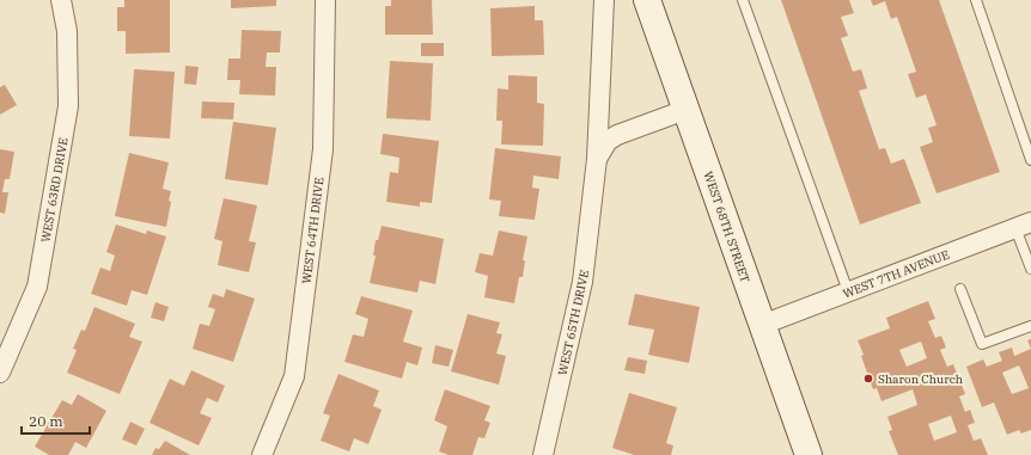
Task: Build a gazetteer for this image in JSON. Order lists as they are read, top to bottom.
{
  "streets": {
    "main road": ["WEST 68TH STREET"],
    "street": [
      "WEST 63RD DRIVE",
      "WEST 64TH DRIVE",
      "WEST 7TH AVENUE",
      "WEST 65TH DRIVE"
    ]
  },
  "crossings": [
    ["WEST 68TH STREET", "WEST 7TH AVENUE"],
    ["WEST 68TH STREET", "WEST 65TH DRIVE"]
  ],
  "places": ["Sharon Church"],
  "scale_bar": "20 m"
}
